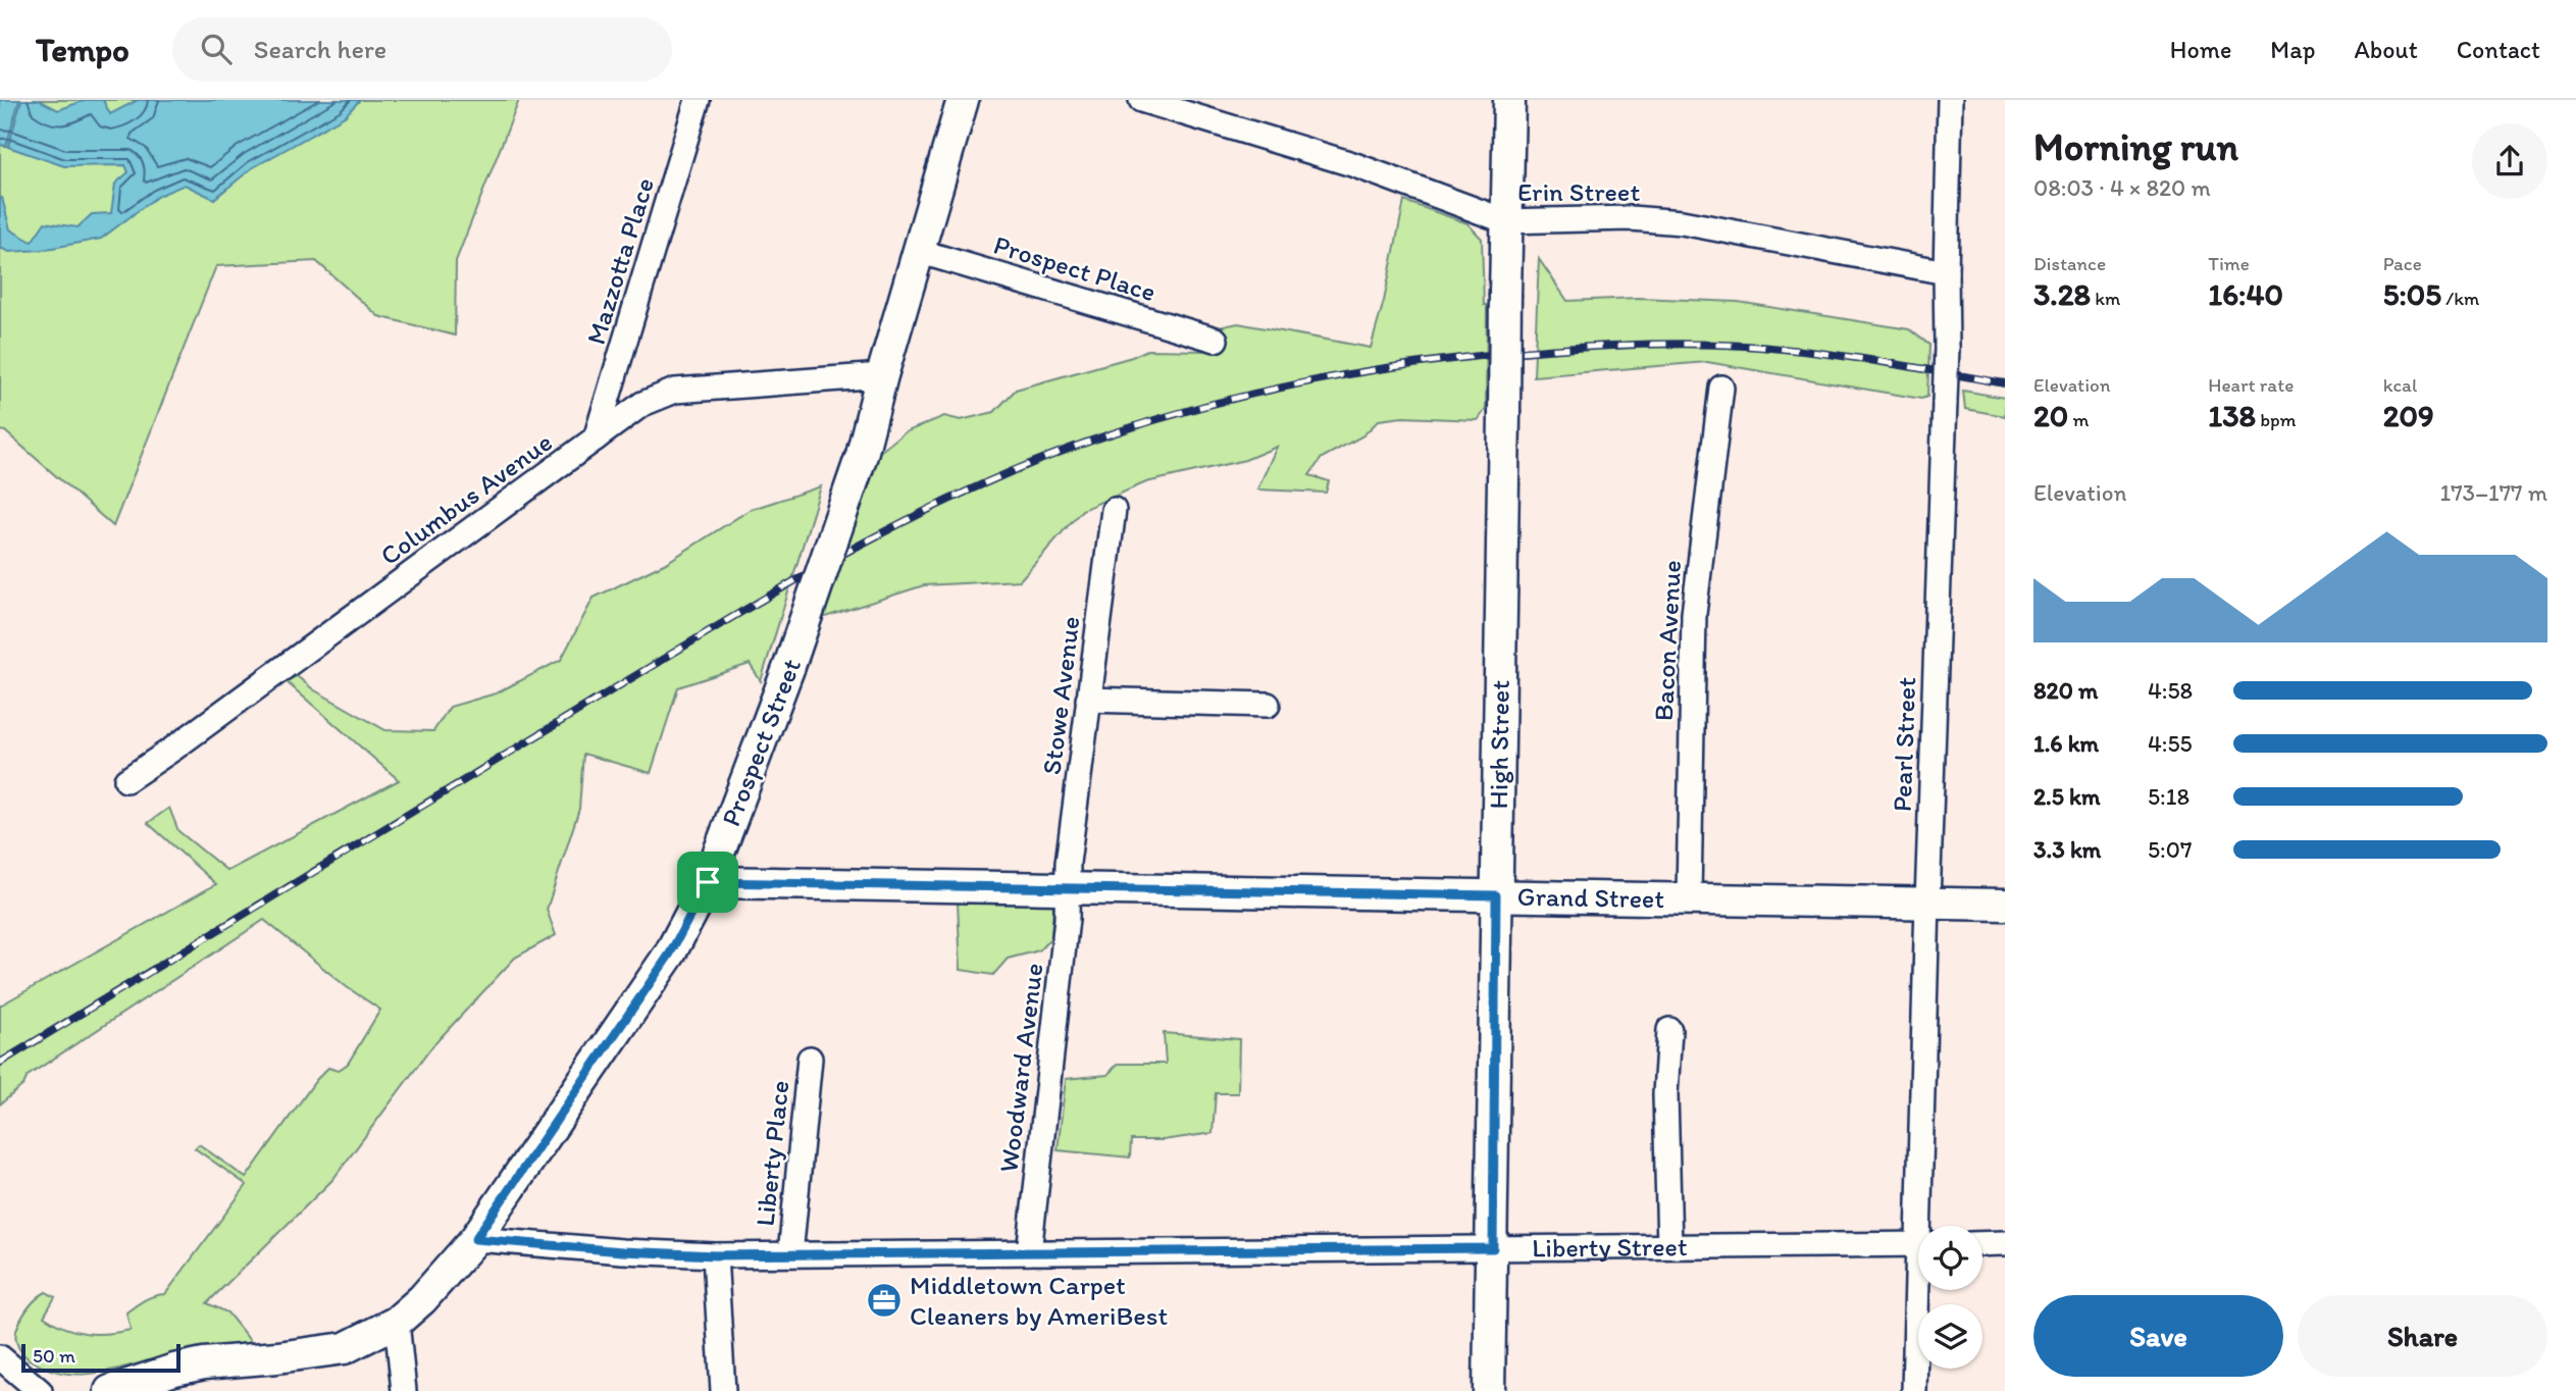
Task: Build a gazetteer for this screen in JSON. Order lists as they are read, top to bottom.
{
  "streets": {
    "street": [
      "Erin Street",
      "Mazzotta Place",
      "Prospect Place",
      "Columbus Avenue",
      "Bacon Avenue",
      "Stowe Avenue",
      "Prospect Street",
      "Pearl Street",
      "High Street",
      "Grand Street",
      "Woodward Avenue",
      "Liberty Place",
      "Liberty Street"
    ]
  },
  "crossings": [
    ["Erin Street", "Pearl Street"],
    ["Erin Street", "High Street"],
    ["Mazzotta Place", "Columbus Avenue"],
    ["Prospect Place", "Prospect Street"],
    ["Columbus Avenue", "Prospect Street"],
    ["Bacon Avenue", "Grand Street"],
    ["Stowe Avenue", "Grand Street"],
    ["Stowe Avenue", "Woodward Avenue"],
    ["Prospect Street", "Grand Street"],
    ["Prospect Street", "Liberty Street"],
    ["Pearl Street", "Grand Street"],
    ["High Street", "Grand Street"],
    ["High Street", "Liberty Street"],
    ["Grand Street", "Woodward Avenue"],
    ["Woodward Avenue", "Liberty Street"],
    ["Liberty Place", "Liberty Street"]
  ],
  "places": {
    "office": ["Middletown Carpet Cleaners by AmeriBest"]
  },
  "scale_bar": "50 m",
  "page": {
    "header": "Tempo",
    "search": "Search here",
    "nav": [
      "Home",
      "Map",
      "About",
      "Contact"
    ],
    "heading": ["Morning run", "08:03 · 4 × 820 m"],
    "stats": [
      ["Distance", "3.28 km"],
      ["Time", "16:40"],
      ["Pace", "5:05 /km"],
      ["Elevation", "20 m"],
      ["Heart rate", "138 bpm"],
      ["kcal", "209"]
    ],
    "chart": ["Elevation", "173–177 m"],
    "list": [
      {
        "name": "820 m",
        "note": "4:58"
      },
      {
        "name": "1.6 km",
        "note": "4:55"
      },
      {
        "name": "2.5 km",
        "note": "5:18"
      },
      {
        "name": "3.3 km",
        "note": "5:07"
      }
    ],
    "buttons": ["Save", "Share"],
    "scale": "50 m"
  }
}
